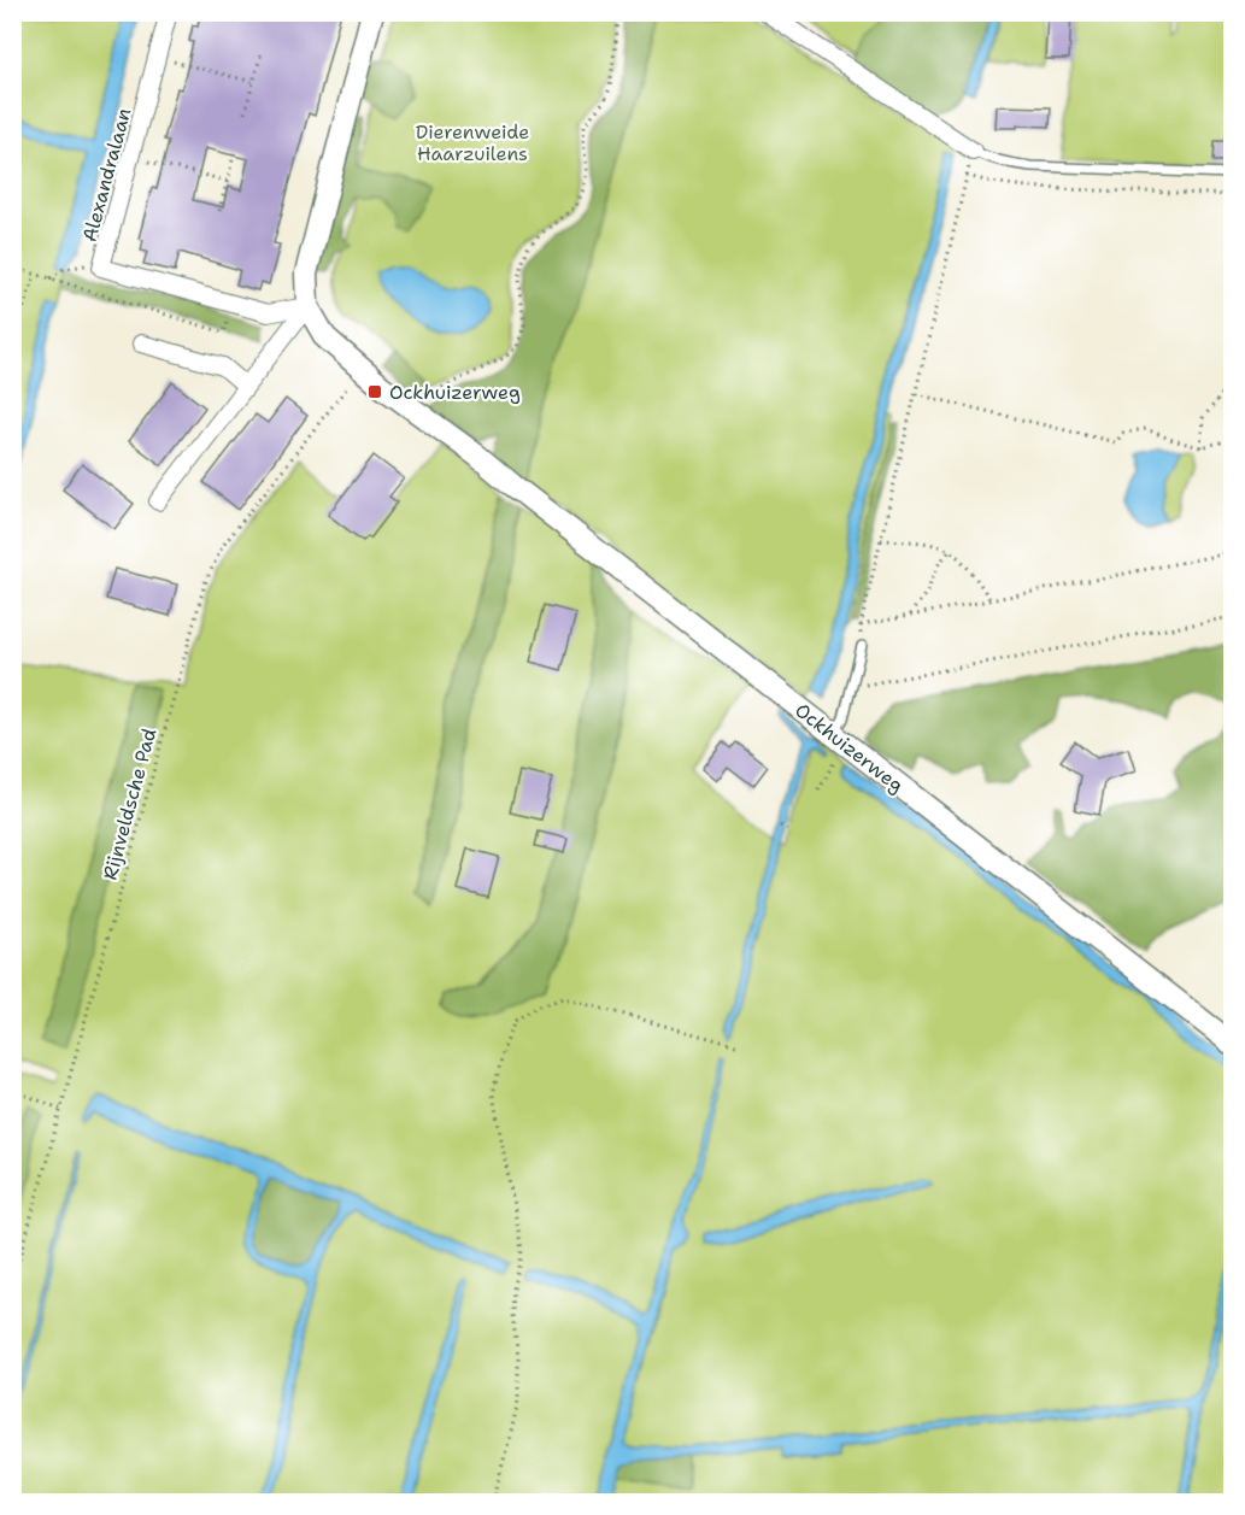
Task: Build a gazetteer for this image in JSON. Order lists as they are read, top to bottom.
{
  "streets": {
    "street": ["Alexandralaan", "Ockhuizerweg"],
    "path": ["Rijnveldsche Pad"]
  },
  "crossings": [
    ["Alexandralaan", "Ockhuizerweg"],
    ["Ockhuizerweg", "Rijnveldsche Pad"]
  ],
  "parks": ["Dierenweide Haarzuilens"],
  "places": {
    "transit": ["Ockhuizerweg"]
  }
}
